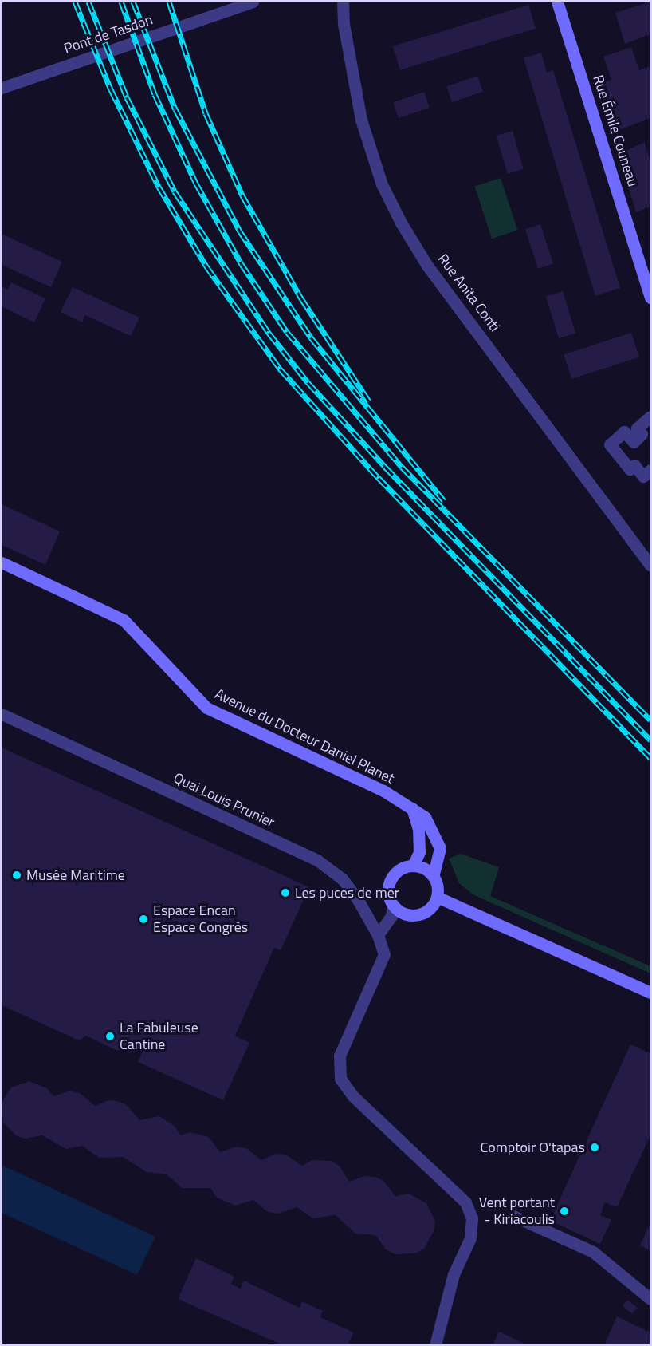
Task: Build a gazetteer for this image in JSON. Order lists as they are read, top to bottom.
{
  "streets": {
    "street": [
      "Pont de Tasdon",
      "Rue Émile Couneau",
      "Rue Anita Conti",
      "Avenue du Docteur Daniel Planet",
      "Quai Louis Prunier"
    ]
  },
  "places": [
    "Musée Maritime",
    "Les puces de mer",
    "Espace Encan Espace Congrès",
    "La Fabuleuse Cantine",
    "Comptoir O'tapas",
    "Vent portant - Kiriacoulis"
  ]
}
